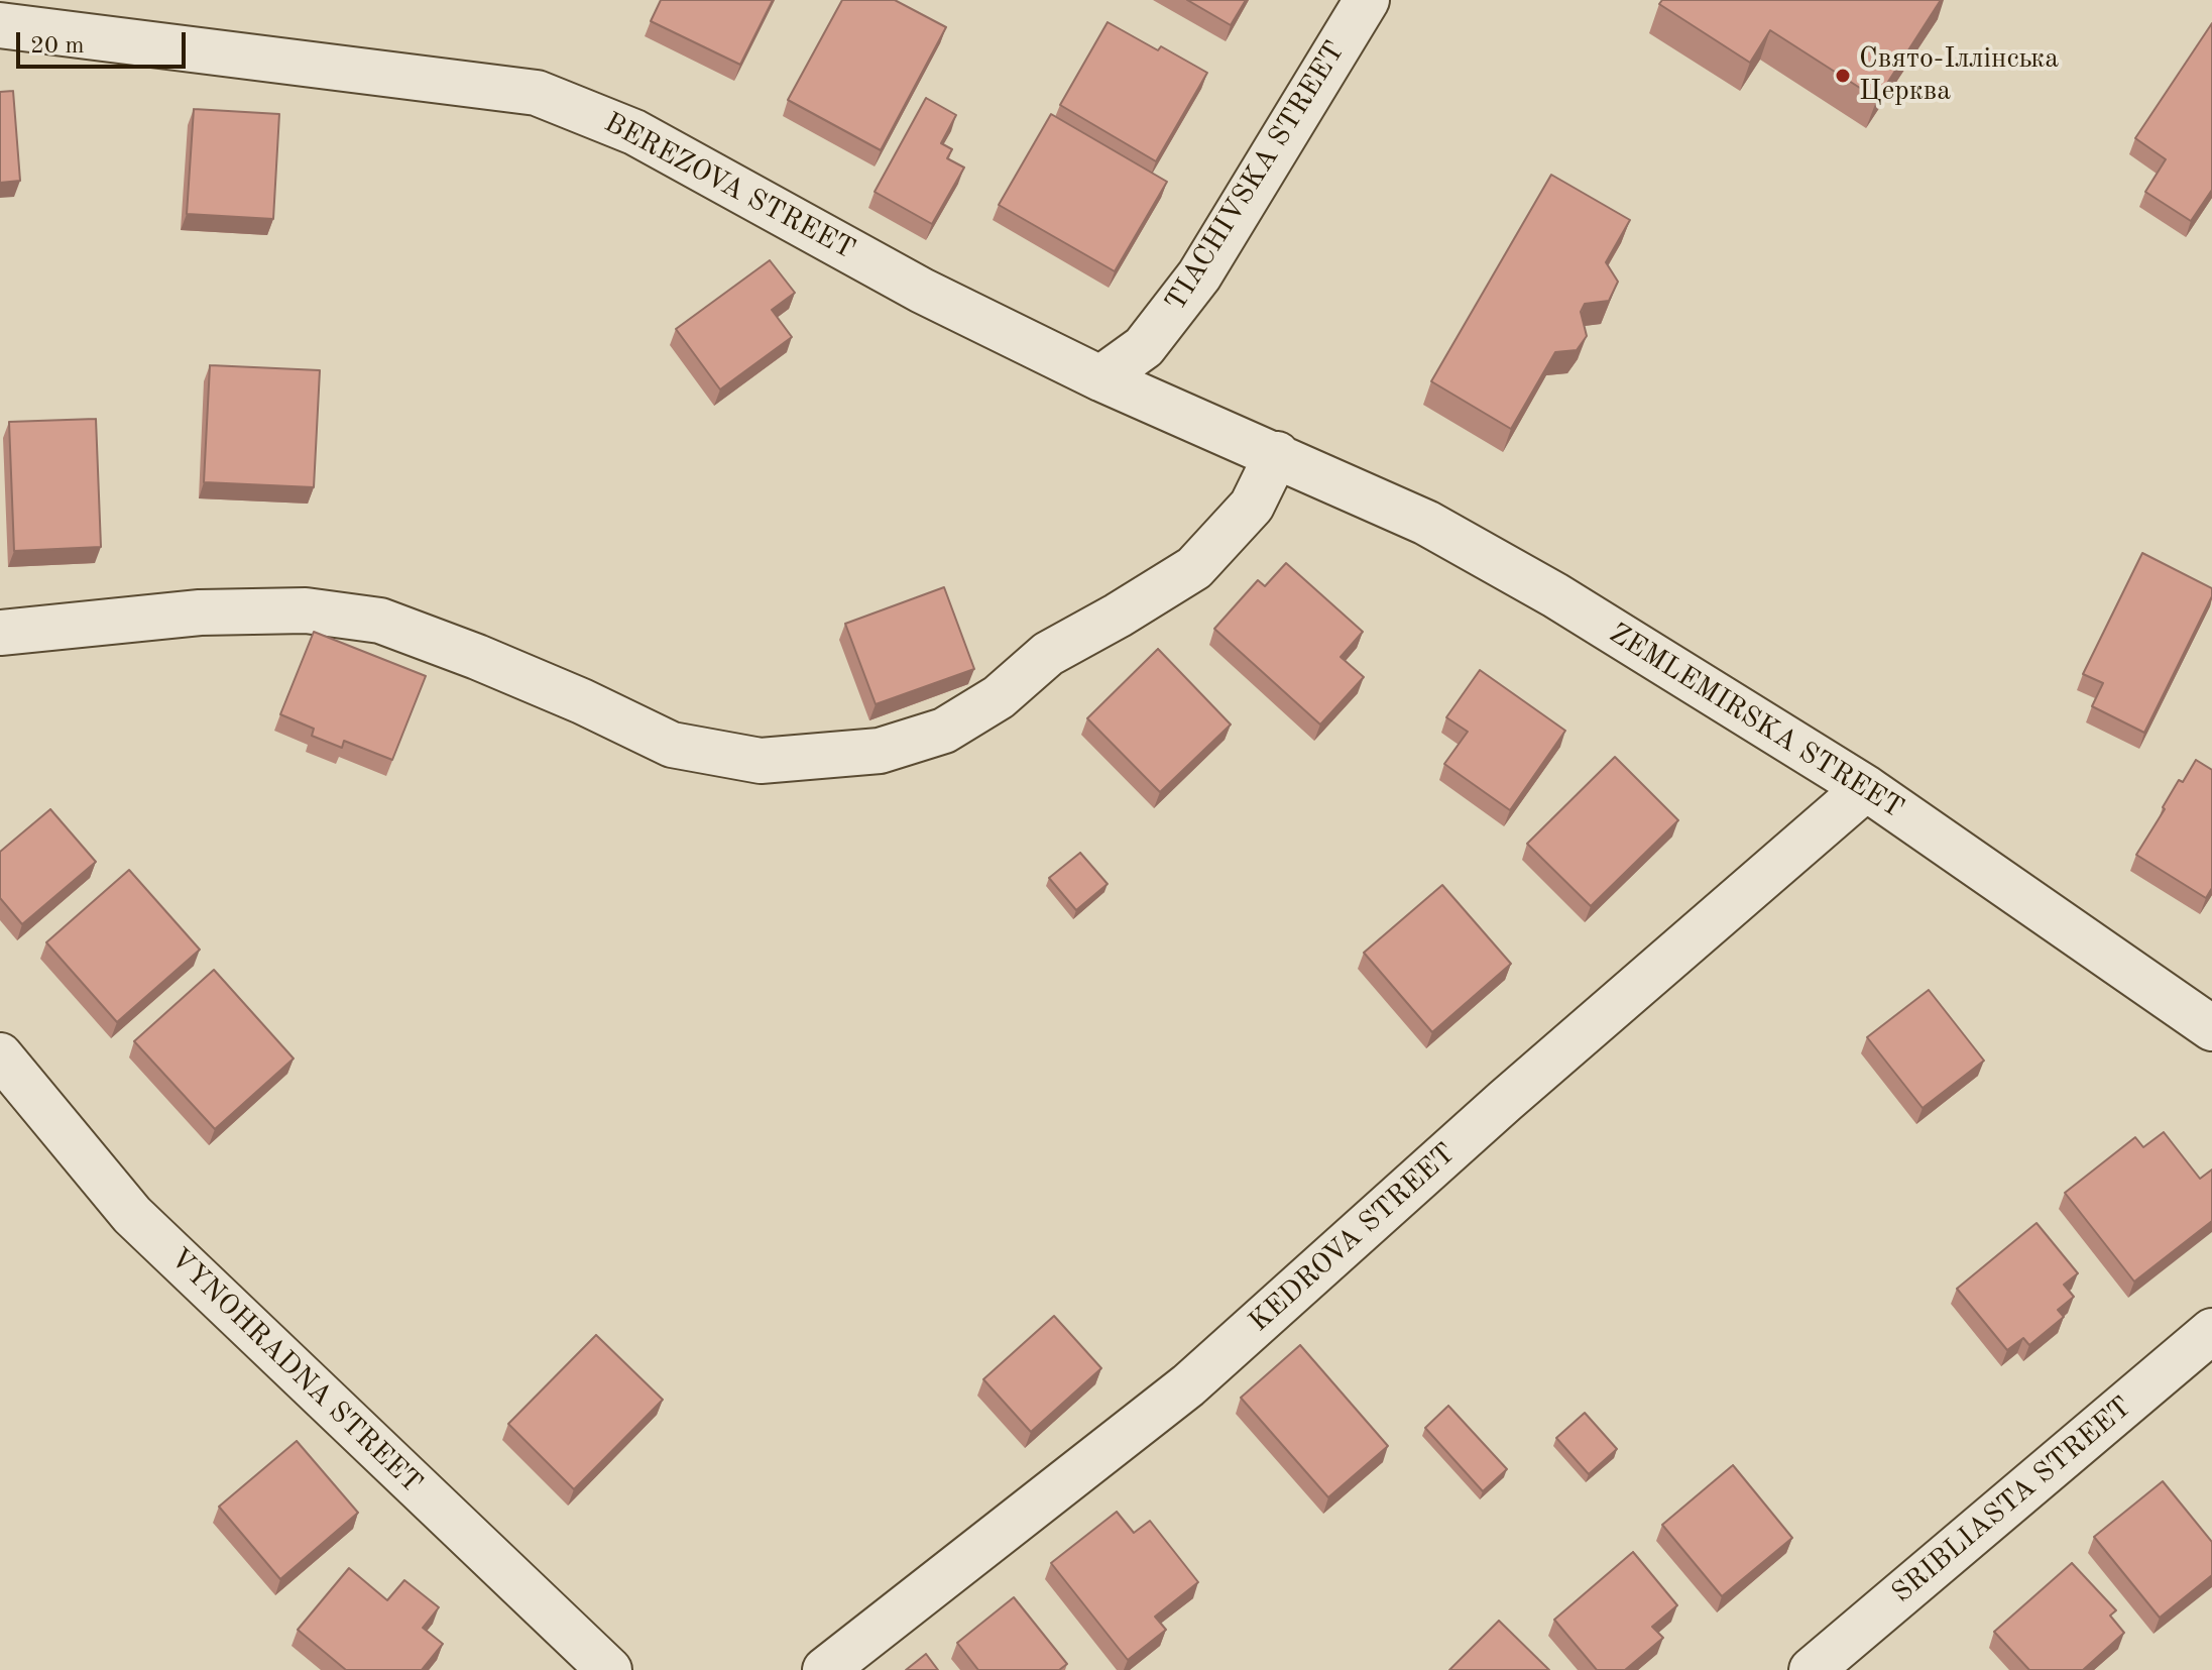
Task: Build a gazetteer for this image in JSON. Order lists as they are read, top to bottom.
{
  "streets": {
    "street": [
      "TIACHIVSKA STREET",
      "BEREZOVA STREET",
      "ZEMLEMIRSKA STREET",
      "KEDROVA STREET",
      "VYNOHRADNA STREET",
      "SRIBLIASTA STREET"
    ]
  },
  "crossings": [
    ["TIACHIVSKA STREET", "BEREZOVA STREET"],
    ["BEREZOVA STREET", "ZEMLEMIRSKA STREET"],
    ["ZEMLEMIRSKA STREET", "KEDROVA STREET"]
  ],
  "places": ["Свято-Іллінська Церква"],
  "scale_bar": "20 m"
}
